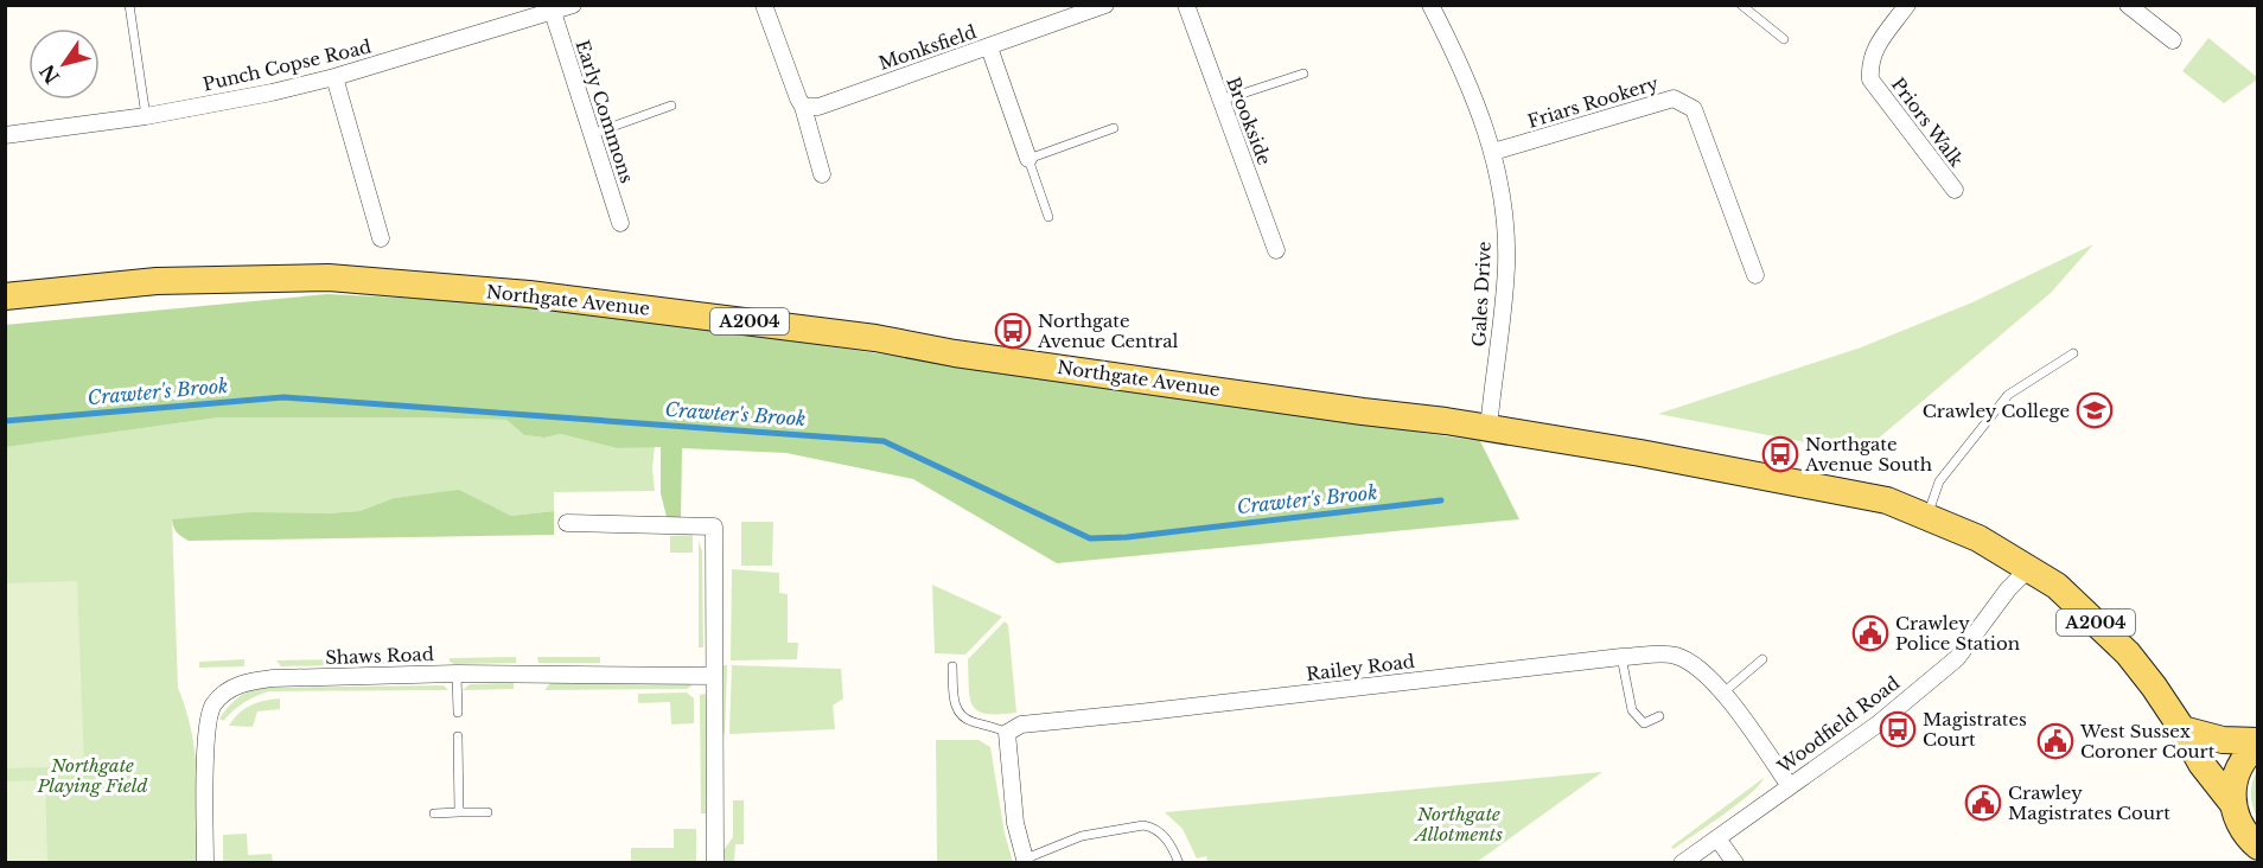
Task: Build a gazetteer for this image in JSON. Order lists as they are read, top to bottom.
{
  "streets": {
    "main road": ["Northgate Avenue", "A2004"],
    "street": [
      "Monksfield",
      "Punch Copse Road",
      "Friars Rookery",
      "Early Commons",
      "Brookside",
      "Priors Walk",
      "Gales Drive",
      "Shaws Road",
      "Railey Road",
      "Woodfield Road"
    ]
  },
  "crossings": [
    ["Punch Copse Road", "Early Commons"],
    ["Friars Rookery", "Gales Drive"],
    ["Gales Drive", "Northgate Avenue"],
    ["Northgate Avenue", "Woodfield Road"],
    ["Railey Road", "Woodfield Road"]
  ],
  "water": ["Crawter's Brook"],
  "parks": ["Northgate Playing Field", "Northgate Allotments"],
  "places": {
    "bus stop": ["Northgate Avenue Central", "Northgate Avenue South", "Magistrates Court"],
    "school or university": ["Crawley College"],
    "public building": ["Crawley Police Station", "West Sussex Coroner Court", "Crawley Magistrates Court"]
  },
  "north": "bottom left"
}
